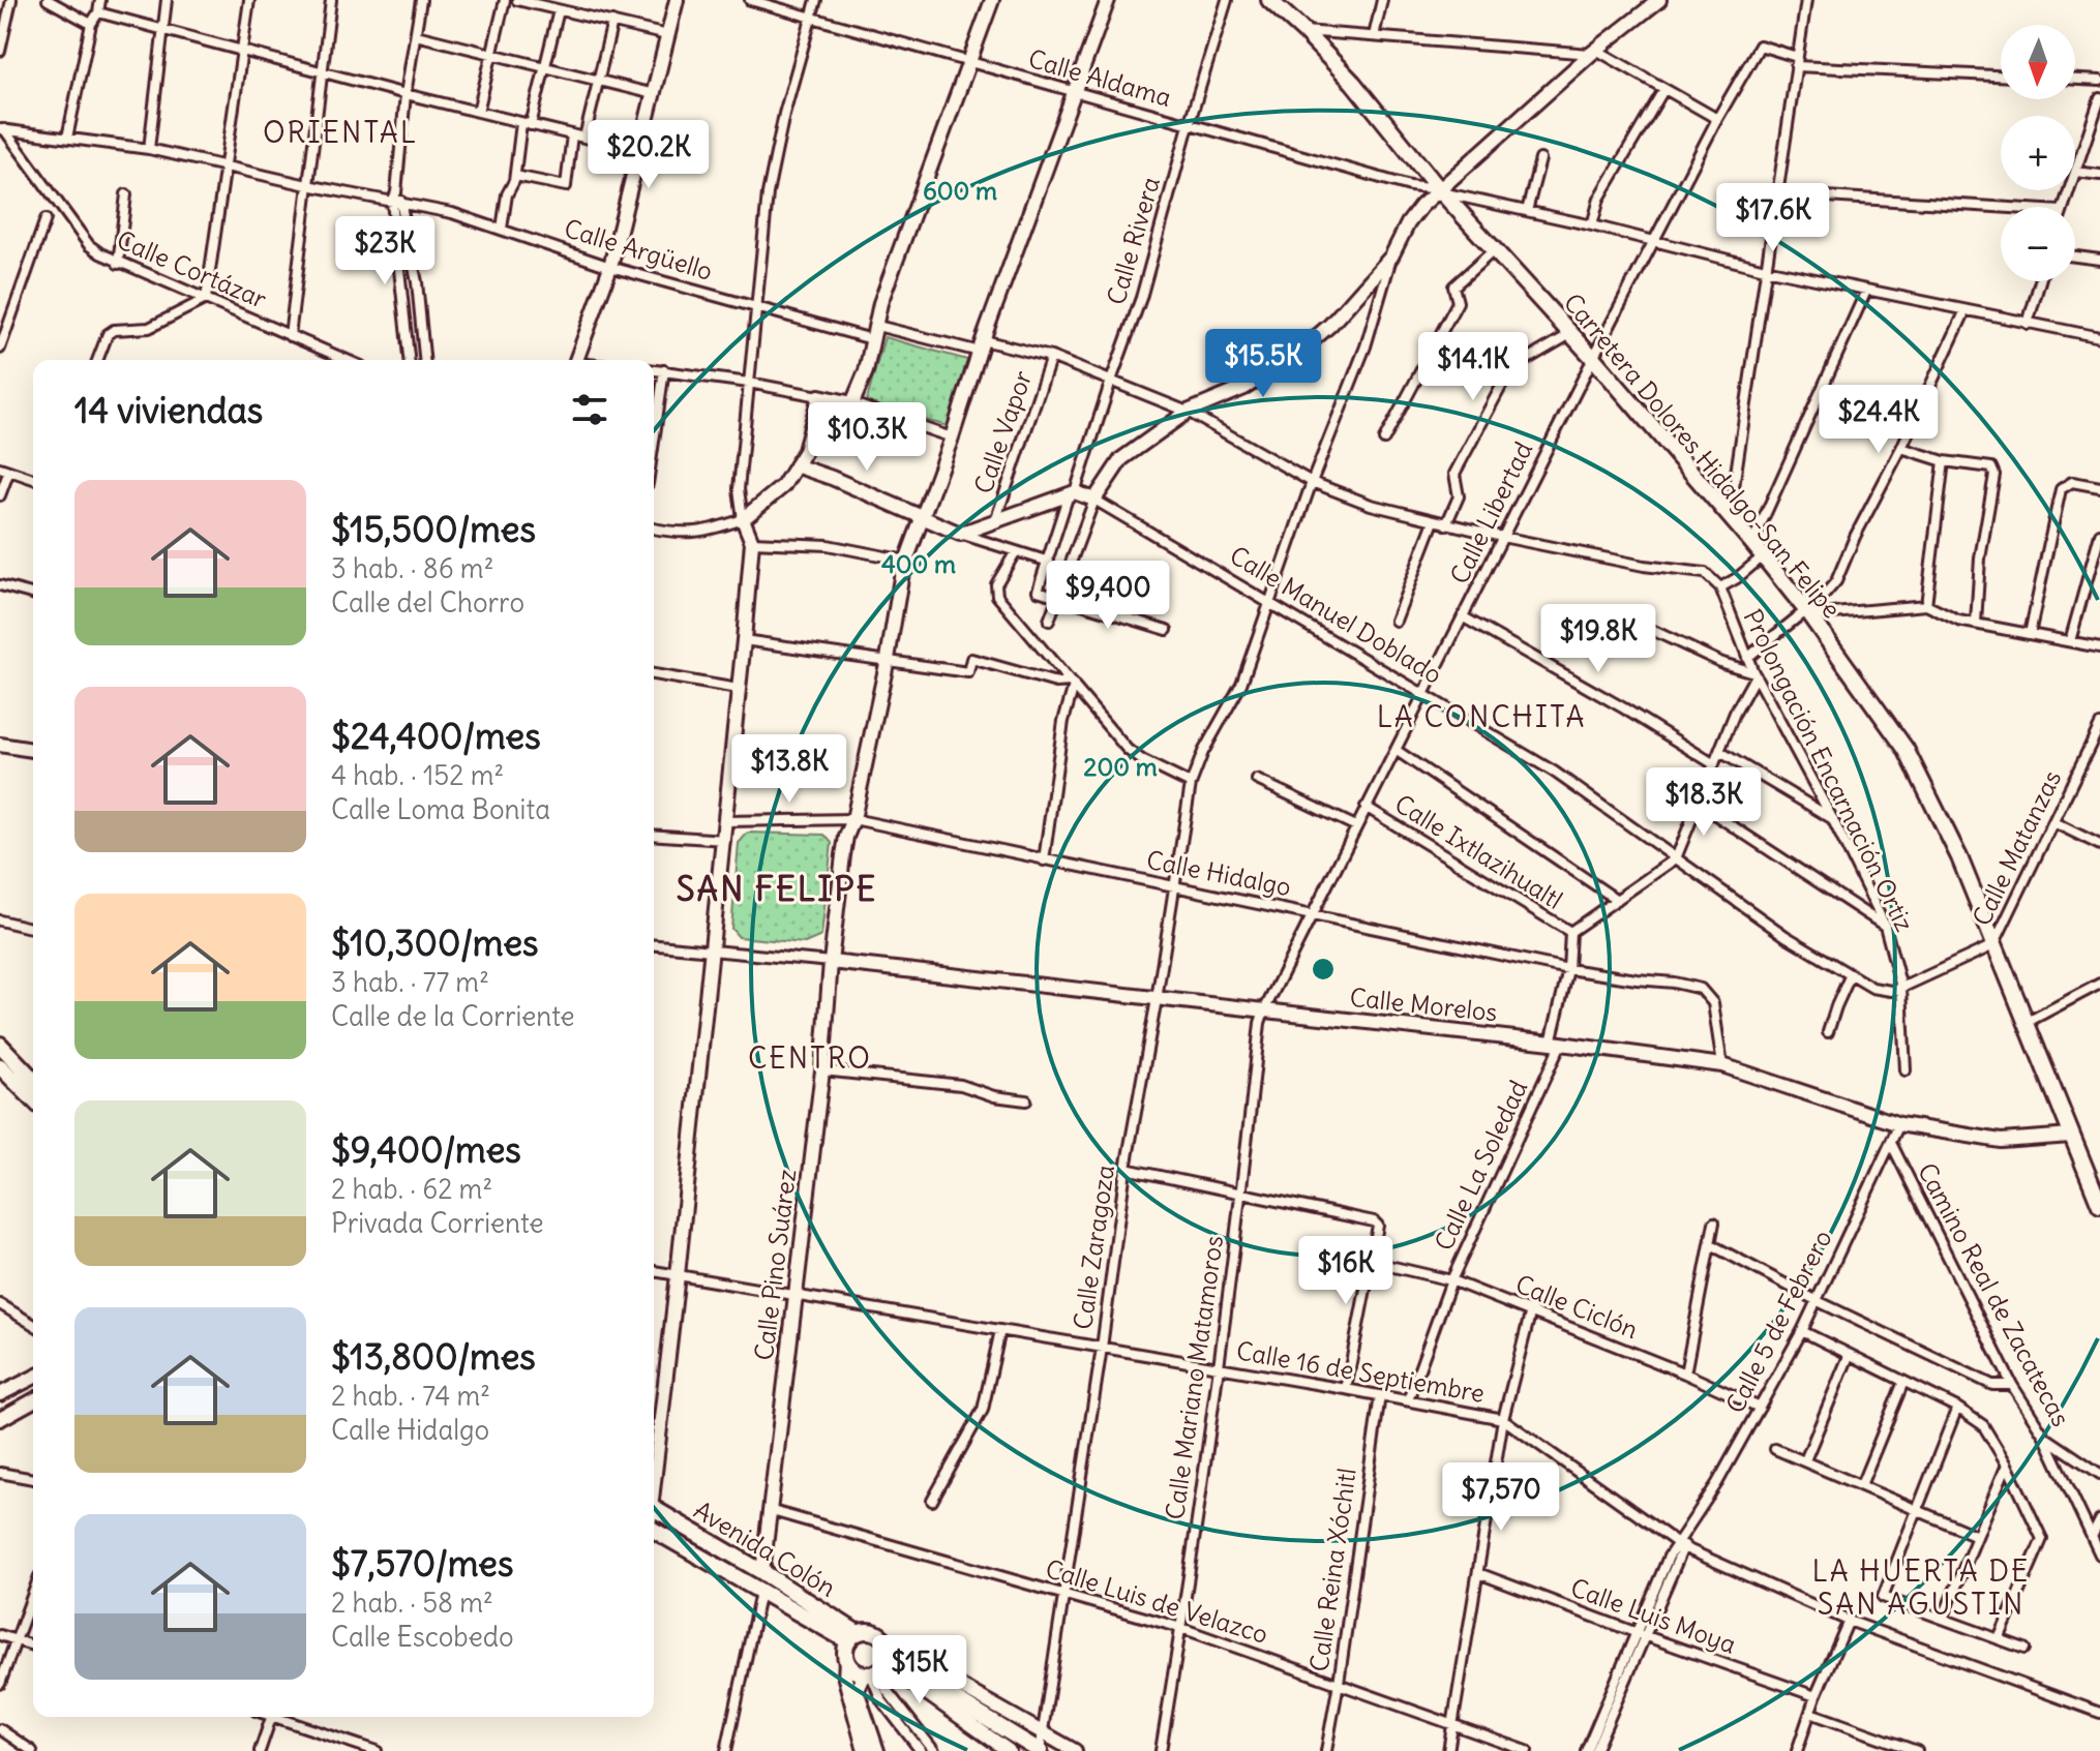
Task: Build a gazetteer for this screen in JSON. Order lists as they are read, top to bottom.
{
  "streets": {
    "main road": ["Carretera Dolores Hidalgo-San Felipe", "Avenida Colón"],
    "street": [
      "Calle Aldama",
      "Calle Rivera",
      "Calle Argüello",
      "Calle Cortázar",
      "Calle Vapor",
      "Calle Libertad",
      "Calle Manuel Doblado",
      "Prolongación Encarnación Ortiz",
      "Calle Matanzas",
      "Calle Ixtlazihualtl",
      "Calle Hidalgo",
      "Calle Morelos",
      "Calle La Soledad",
      "Calle Zaragoza",
      "Calle Pino Suárez",
      "Camino Real de Zacatecas",
      "Calle Ciclón",
      "Calle 5 de Febrero",
      "Calle 16 de Septiembre",
      "Calle Mariano Matamoros",
      "Calle Reina Xóchitl",
      "Calle Luis de Velazco",
      "Calle Luis Moya"
    ]
  },
  "crossings": [
    ["Calle Aldama", "Calle Rivera"],
    ["Calle Aldama", "Carretera Dolores Hidalgo-San Felipe"],
    ["Calle Aldama", "Calle Libertad"],
    ["Calle Aldama", "Calle Pino Suárez"],
    ["Calle Rivera", "Calle Manuel Doblado"],
    ["Calle Argüello", "Calle Cortázar"],
    ["Carretera Dolores Hidalgo-San Felipe", "Calle Libertad"],
    ["Carretera Dolores Hidalgo-San Felipe", "Calle Matanzas"],
    ["Carretera Dolores Hidalgo-San Felipe", "Calle Morelos"],
    ["Calle Libertad", "Calle Manuel Doblado"],
    ["Calle Libertad", "Calle Ixtlazihualtl"],
    ["Calle Libertad", "Calle Hidalgo"],
    ["Calle Libertad", "Calle Morelos"],
    ["Calle Libertad", "Calle Mariano Matamoros"],
    ["Calle Manuel Doblado", "Prolongación Encarnación Ortiz"],
    ["Calle Manuel Doblado", "Calle Zaragoza"],
    ["Calle Ixtlazihualtl", "Calle La Soledad"],
    ["Calle Hidalgo", "Calle Morelos"],
    ["Calle Hidalgo", "Calle La Soledad"],
    ["Calle Hidalgo", "Calle Zaragoza"],
    ["Calle Hidalgo", "Calle Pino Suárez"],
    ["Calle Morelos", "Calle La Soledad"],
    ["Calle Morelos", "Calle Zaragoza"],
    ["Calle Morelos", "Calle Pino Suárez"],
    ["Calle Morelos", "Calle 5 de Febrero"],
    ["Calle Morelos", "Calle Mariano Matamoros"],
    ["Calle La Soledad", "Calle Ciclón"],
    ["Calle La Soledad", "Calle 16 de Septiembre"],
    ["Calle Zaragoza", "Calle 16 de Septiembre"],
    ["Calle Zaragoza", "Calle Luis de Velazco"],
    ["Calle Pino Suárez", "Calle 16 de Septiembre"],
    ["Calle Pino Suárez", "Avenida Colón"],
    ["Calle Pino Suárez", "Calle Luis de Velazco"],
    ["Camino Real de Zacatecas", "Calle 5 de Febrero"],
    ["Calle Ciclón", "Calle 5 de Febrero"],
    ["Calle 5 de Febrero", "Calle 16 de Septiembre"],
    ["Calle 5 de Febrero", "Calle Luis Moya"],
    ["Calle 16 de Septiembre", "Calle Mariano Matamoros"],
    ["Calle 16 de Septiembre", "Calle Reina Xóchitl"],
    ["Calle Mariano Matamoros", "Calle Luis de Velazco"],
    ["Calle Reina Xóchitl", "Calle Luis de Velazco"]
  ],
  "districts": [
    "ORIENTAL",
    "LA CONCHITA",
    "SAN FELIPE",
    "CENTRO",
    "LA HUERTA DE SAN AGUSTIN"
  ],
  "north": "bottom",
  "page": {
    "map_buttons": ["+", "−"],
    "price": [
      "$20.2K",
      "$17.6K",
      "$23K",
      "$15.5K",
      "$14.1K",
      "$24.4K",
      "$10.3K",
      "$9,400",
      "$19.8K",
      "$13.8K",
      "$18.3K",
      "$16K",
      "$7,570",
      "$15K"
    ],
    "heading": "14 viviendas",
    "list": [
      {
        "name": "$15,500/mes",
        "note": "3 hab. · 86 m² · Calle del Chorro"
      },
      {
        "name": "$24,400/mes",
        "note": "4 hab. · 152 m² · Calle Loma Bonita"
      },
      {
        "name": "$10,300/mes",
        "note": "3 hab. · 77 m² · Calle de la Corriente"
      },
      {
        "name": "$9,400/mes",
        "note": "2 hab. · 62 m² · Privada Corriente"
      },
      {
        "name": "$13,800/mes",
        "note": "2 hab. · 74 m² · Calle Hidalgo"
      },
      {
        "name": "$7,570/mes",
        "note": "2 hab. · 58 m² · Calle Escobedo"
      }
    ]
  },
  "rings": ["600 m", "400 m", "200 m"]
}
